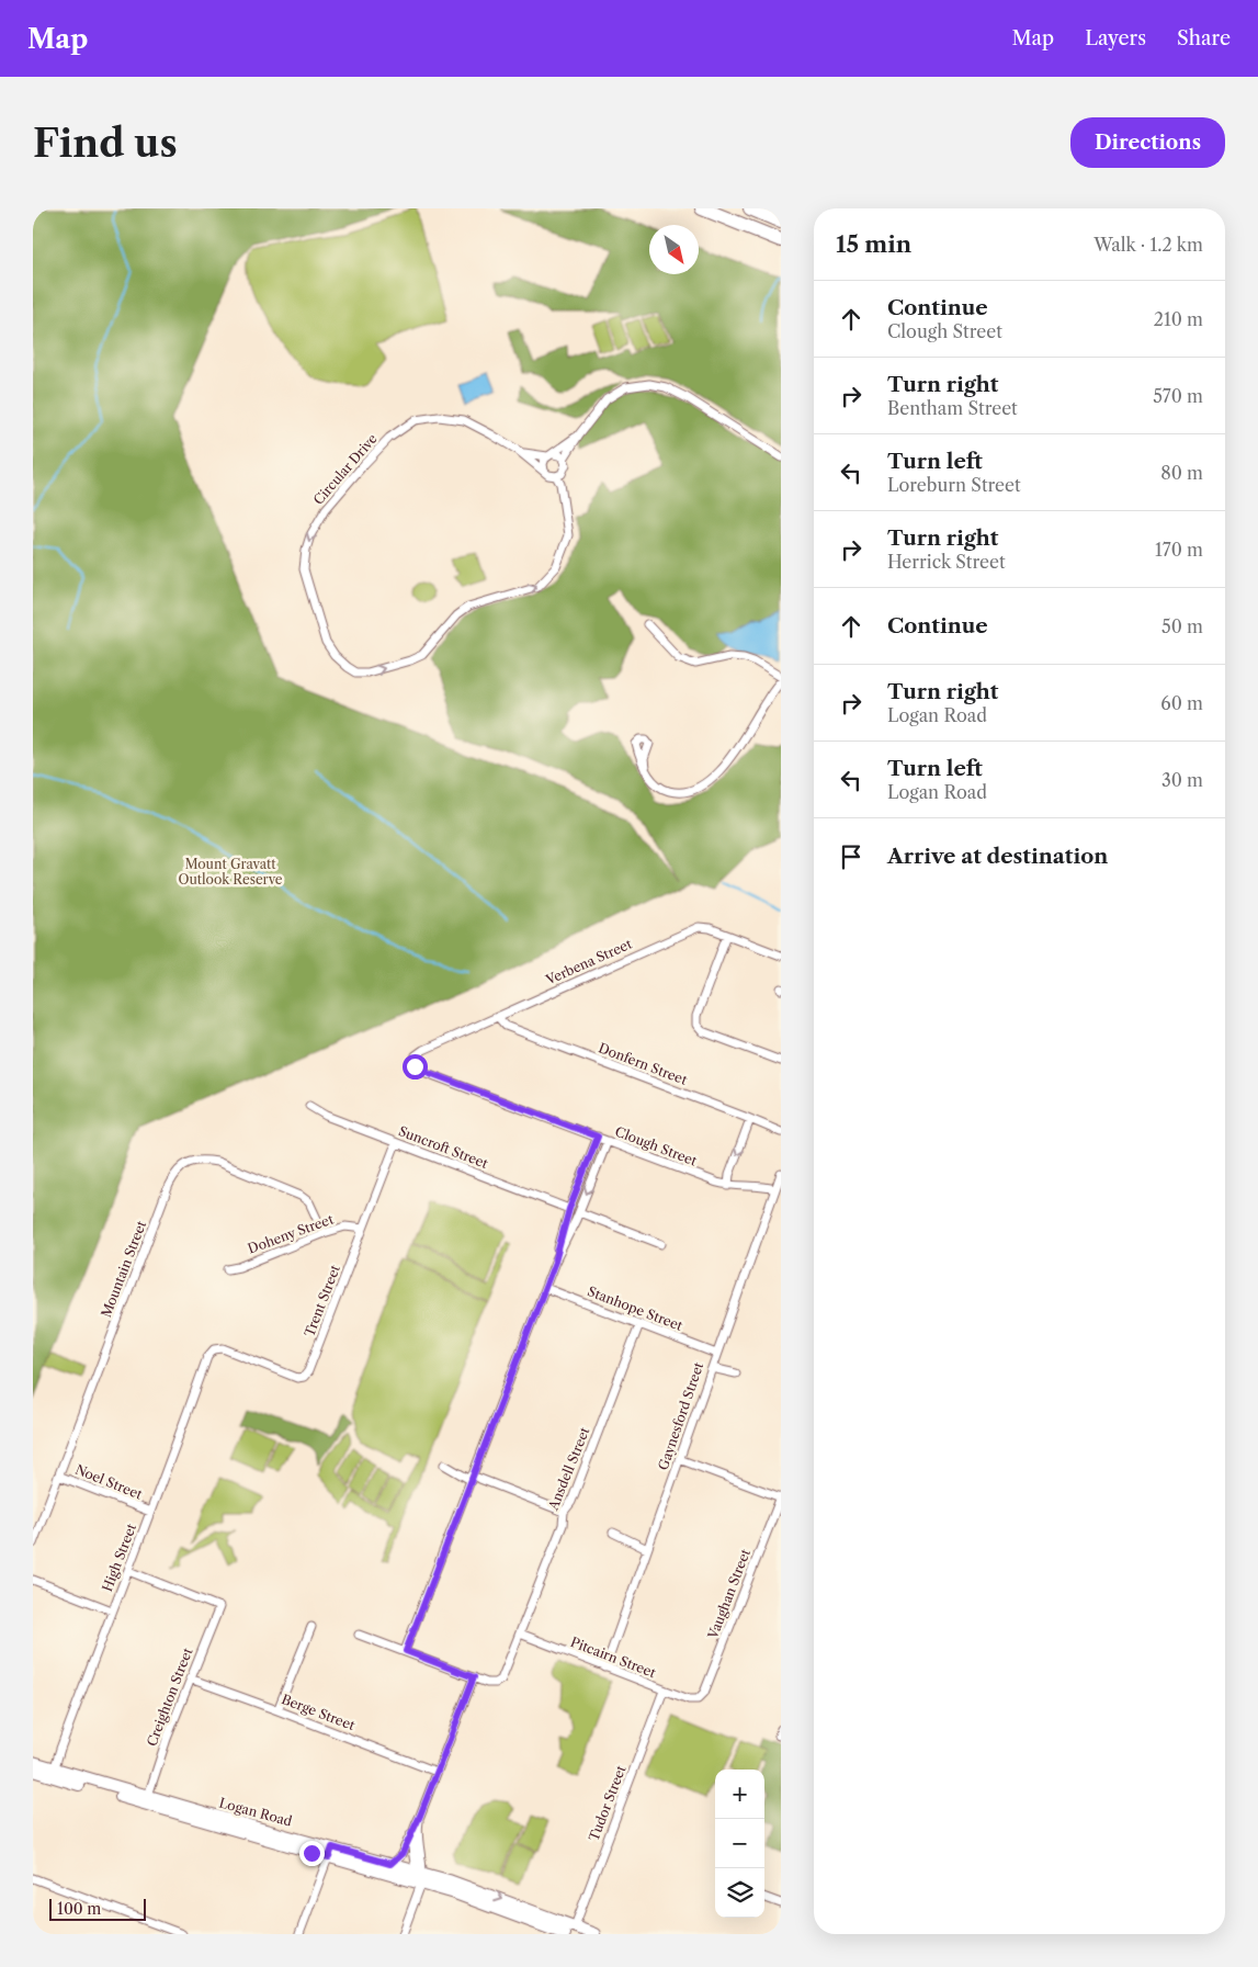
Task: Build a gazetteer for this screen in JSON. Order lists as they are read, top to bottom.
{
  "streets": {
    "main road": ["Logan Road"],
    "street": [
      "Circular Drive",
      "Verbena Street",
      "Donfern Street",
      "Clough Street",
      "Suncroft Street",
      "Doheny Street",
      "Mountain Street",
      "Trent Street",
      "Stanhope Street",
      "Gaynesford Street",
      "Ansdell Street",
      "Noel Street",
      "High Street",
      "Vaughan Street",
      "Pitcairn Street",
      "Creighton Street",
      "Berge Street",
      "Tudor Street"
    ]
  },
  "crossings": [
    ["Verbena Street", "Donfern Street"],
    ["Verbena Street", "Clough Street"],
    ["Clough Street", "Gaynesford Street"],
    ["Suncroft Street", "Trent Street"],
    ["Doheny Street", "Mountain Street"],
    ["Doheny Street", "Trent Street"],
    ["Mountain Street", "Noel Street"],
    ["Trent Street", "High Street"],
    ["Stanhope Street", "Gaynesford Street"],
    ["Stanhope Street", "Ansdell Street"],
    ["Gaynesford Street", "Pitcairn Street"],
    ["Ansdell Street", "Pitcairn Street"],
    ["Noel Street", "High Street"],
    ["High Street", "Creighton Street"],
    ["High Street", "Logan Road"],
    ["Vaughan Street", "Pitcairn Street"],
    ["Pitcairn Street", "Tudor Street"],
    ["Creighton Street", "Berge Street"],
    ["Creighton Street", "Logan Road"],
    ["Tudor Street", "Logan Road"]
  ],
  "parks": ["Mount Gravatt Outlook Reserve"],
  "scale_bar": "100 m",
  "north": "bottom right",
  "page": {
    "header": "Map",
    "nav": ["Map", "Layers", "Share"],
    "buttons": "Directions",
    "title": "Find us",
    "heading": ["15 min", "Walk · 1.2 km"],
    "list": [
      ["Continue", "Clough Street", "210 m"],
      ["Turn right", "Bentham Street", "570 m"],
      ["Turn left", "Loreburn Street", "80 m"],
      ["Turn right", "Herrick Street", "170 m"],
      ["Continue", "50 m"],
      ["Turn right", "Logan Road", "60 m"],
      ["Turn left", "Logan Road", "30 m"],
      "Arrive at destination"
    ],
    "map_buttons": ["+", "−"],
    "scale": "100 m"
  }
}
